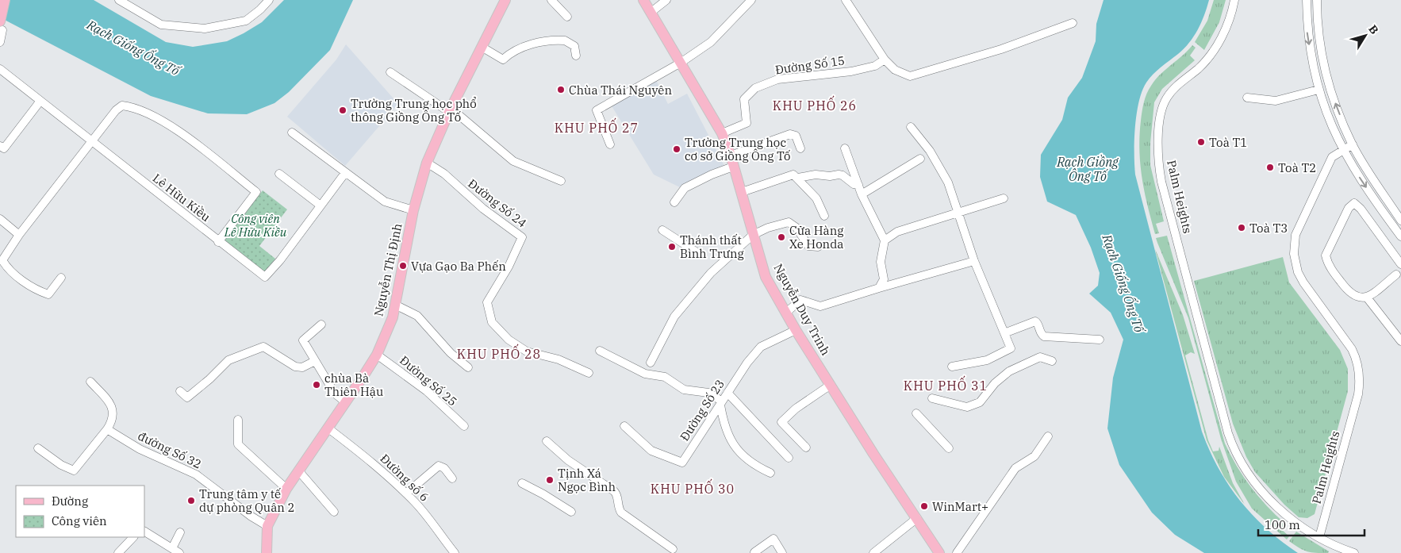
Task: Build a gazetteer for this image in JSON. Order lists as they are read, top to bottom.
{
  "streets": {
    "main road": ["Nguyễn Thị Định", "Nguyễn Duy Trinh"],
    "street": [
      "Đường Số 15",
      "Palm Heights",
      "Lê Hữu Kiều",
      "Đường Số 24",
      "Đường Số 25",
      "Đường Số 23",
      "đường Số 32",
      "Đường số 6"
    ]
  },
  "crossings": [
    ["Đường Số 15", "Nguyễn Duy Trinh"],
    ["Đường Số 24", "Nguyễn Thị Định"],
    ["Nguyễn Thị Định", "Đường Số 25"],
    ["Nguyễn Thị Định", "đường Số 32"],
    ["Nguyễn Thị Định", "Đường số 6"],
    ["Nguyễn Duy Trinh", "Đường Số 23"]
  ],
  "districts": [
    "KHU PHỐ 26",
    "KHU PHỐ 27",
    "KHU PHỐ 28",
    "KHU PHỐ 31",
    "KHU PHỐ 30"
  ],
  "water": ["Rạch Giống Ống Tố", "Rạch Giồng Ông Tố"],
  "parks": ["Công viên Lê Hữu Kiều"],
  "places": [
    "Chùa Thái Nguyên",
    "Trường Trung học phổ thông Giồng Ông Tố",
    "Toà T1",
    "Trường Trung học cơ sở Giồng Ông Tố",
    "Toà T2",
    "Toà T3",
    "Cửa Hàng Xe Honda",
    "Thánh thất Bình Trưng",
    "Vựa Gạo Ba Phến",
    "chùa Bà Thiên Hậu",
    "Tịnh Xá Ngọc Bình",
    "Trung tâm y tế dự phòng Quân 2",
    "WinMart+"
  ],
  "legend": ["Đường", "Công viên"],
  "scale_bar": "100 m",
  "north": "top right"
}
